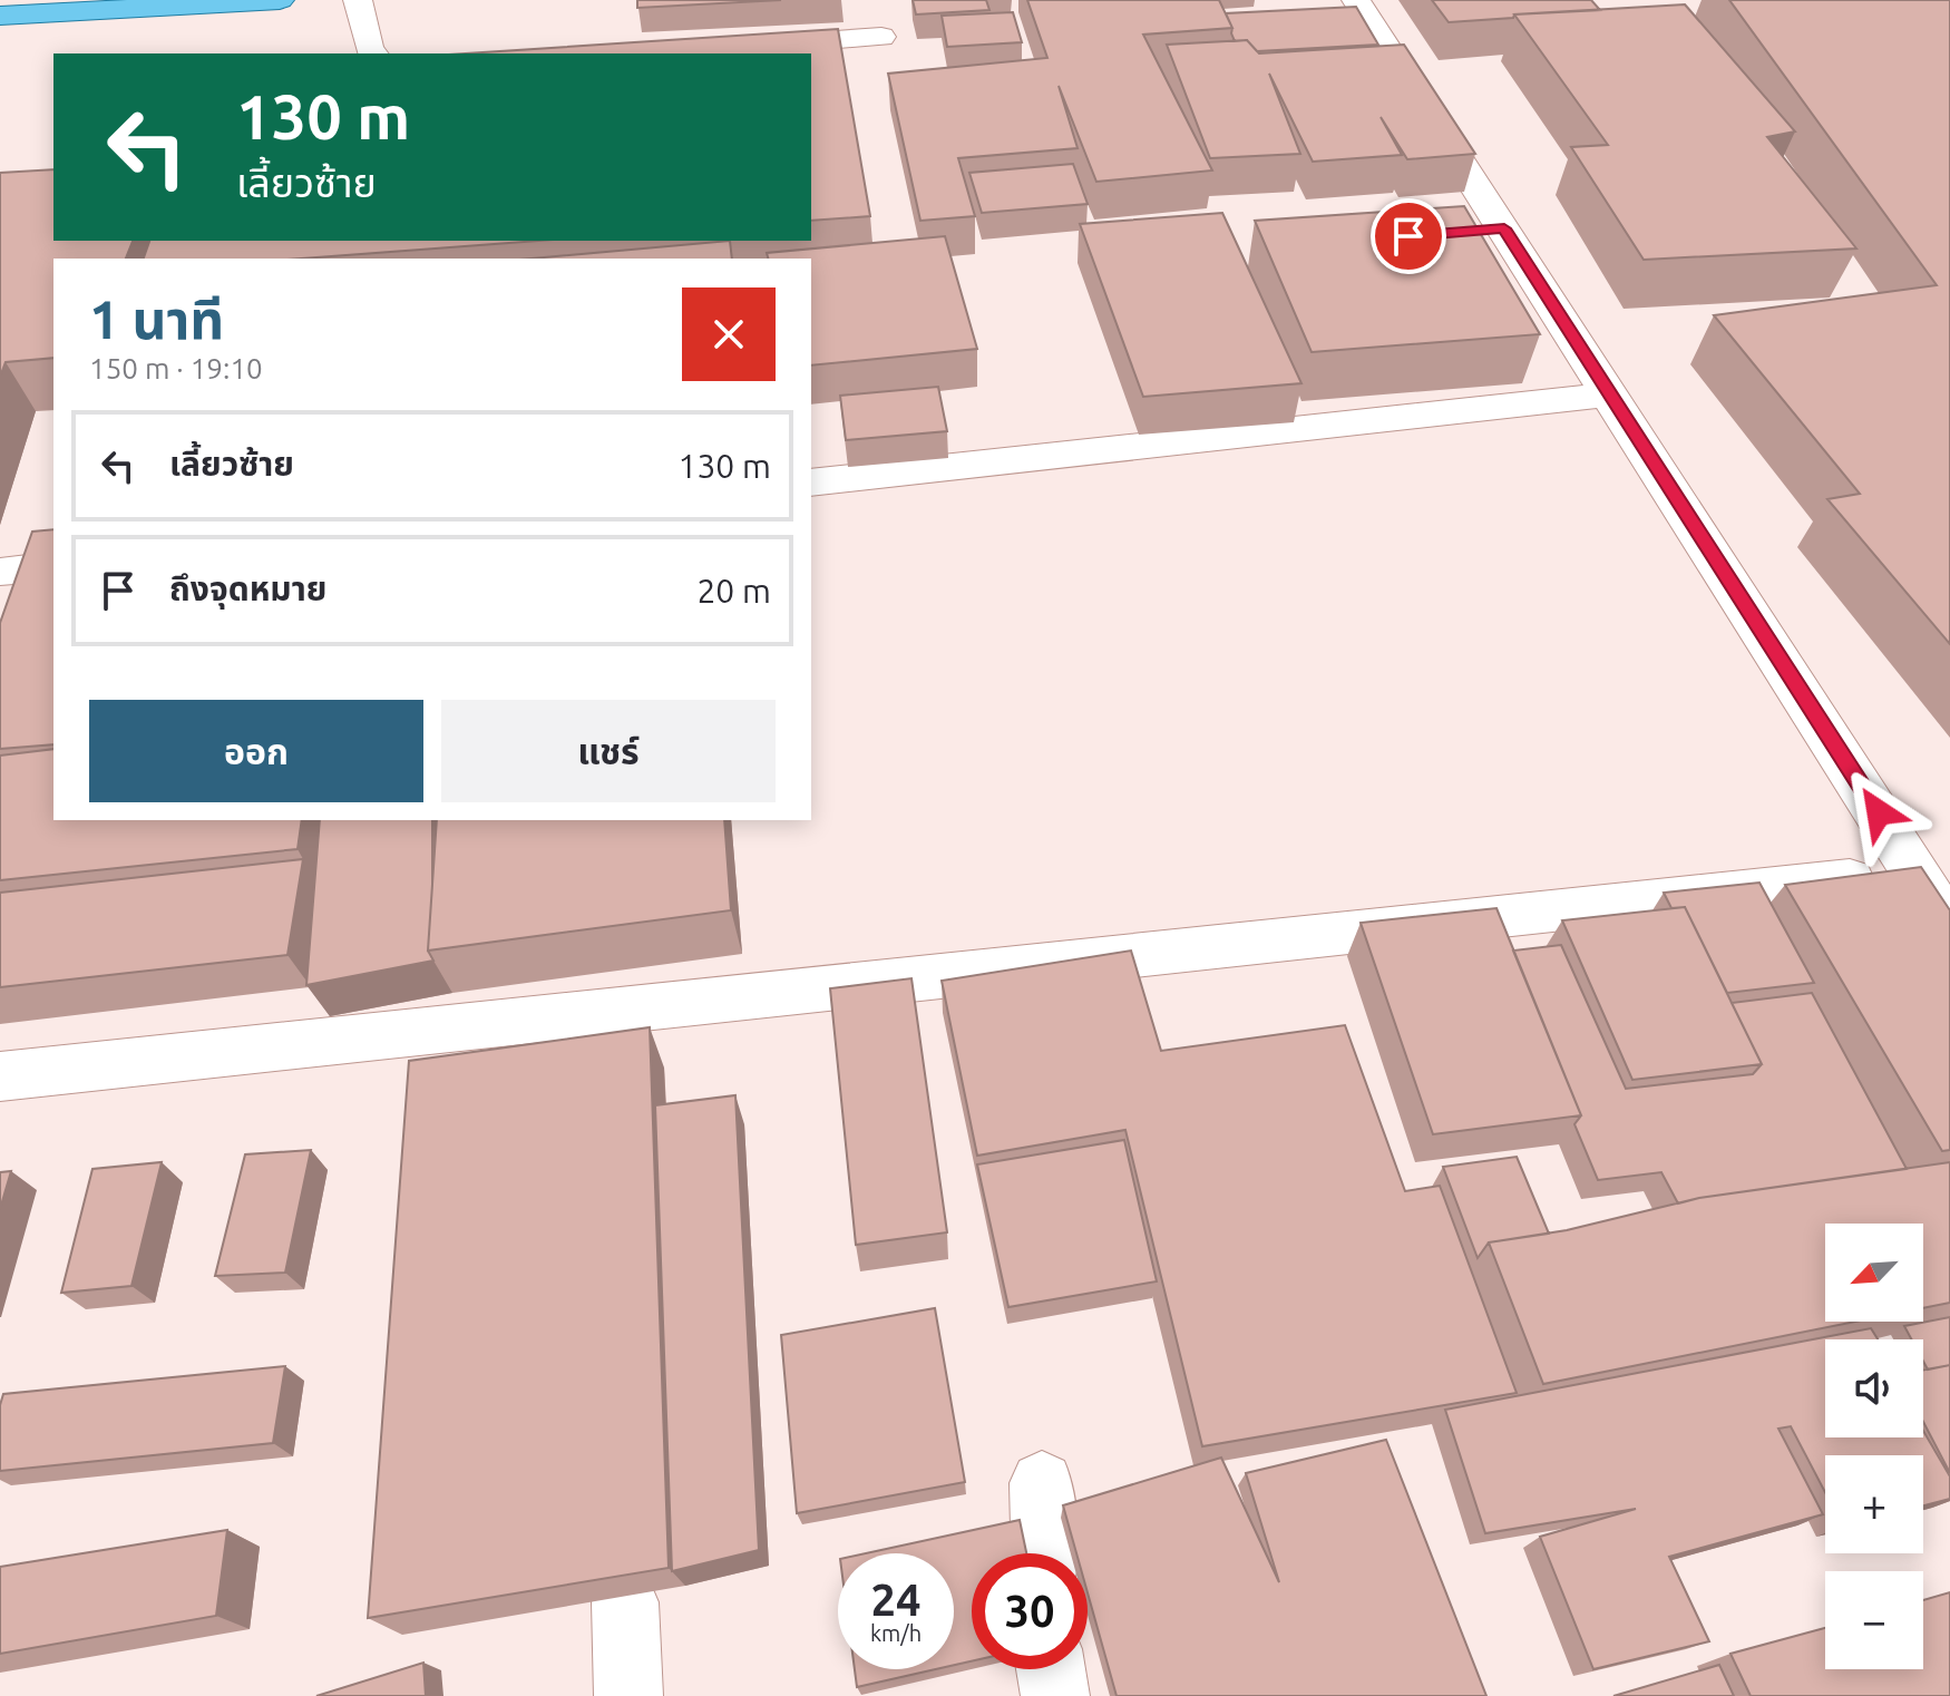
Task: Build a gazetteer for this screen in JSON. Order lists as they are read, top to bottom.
{
  "north": "bottom left",
  "page": {
    "turn": ["130 m", "เลี้ยวซ้าย"],
    "heading": ["1 นาที", "150 m · 19:10"],
    "list": [
      {
        "name": "เลี้ยวซ้าย",
        "value": "130 m"
      },
      {
        "name": "ถึงจุดหมาย",
        "value": "20 m"
      }
    ],
    "buttons": ["ออก", "แชร์"],
    "map_buttons": ["+", "−"],
    "speed": "24 km/h",
    "limit": "30"
  }
}
